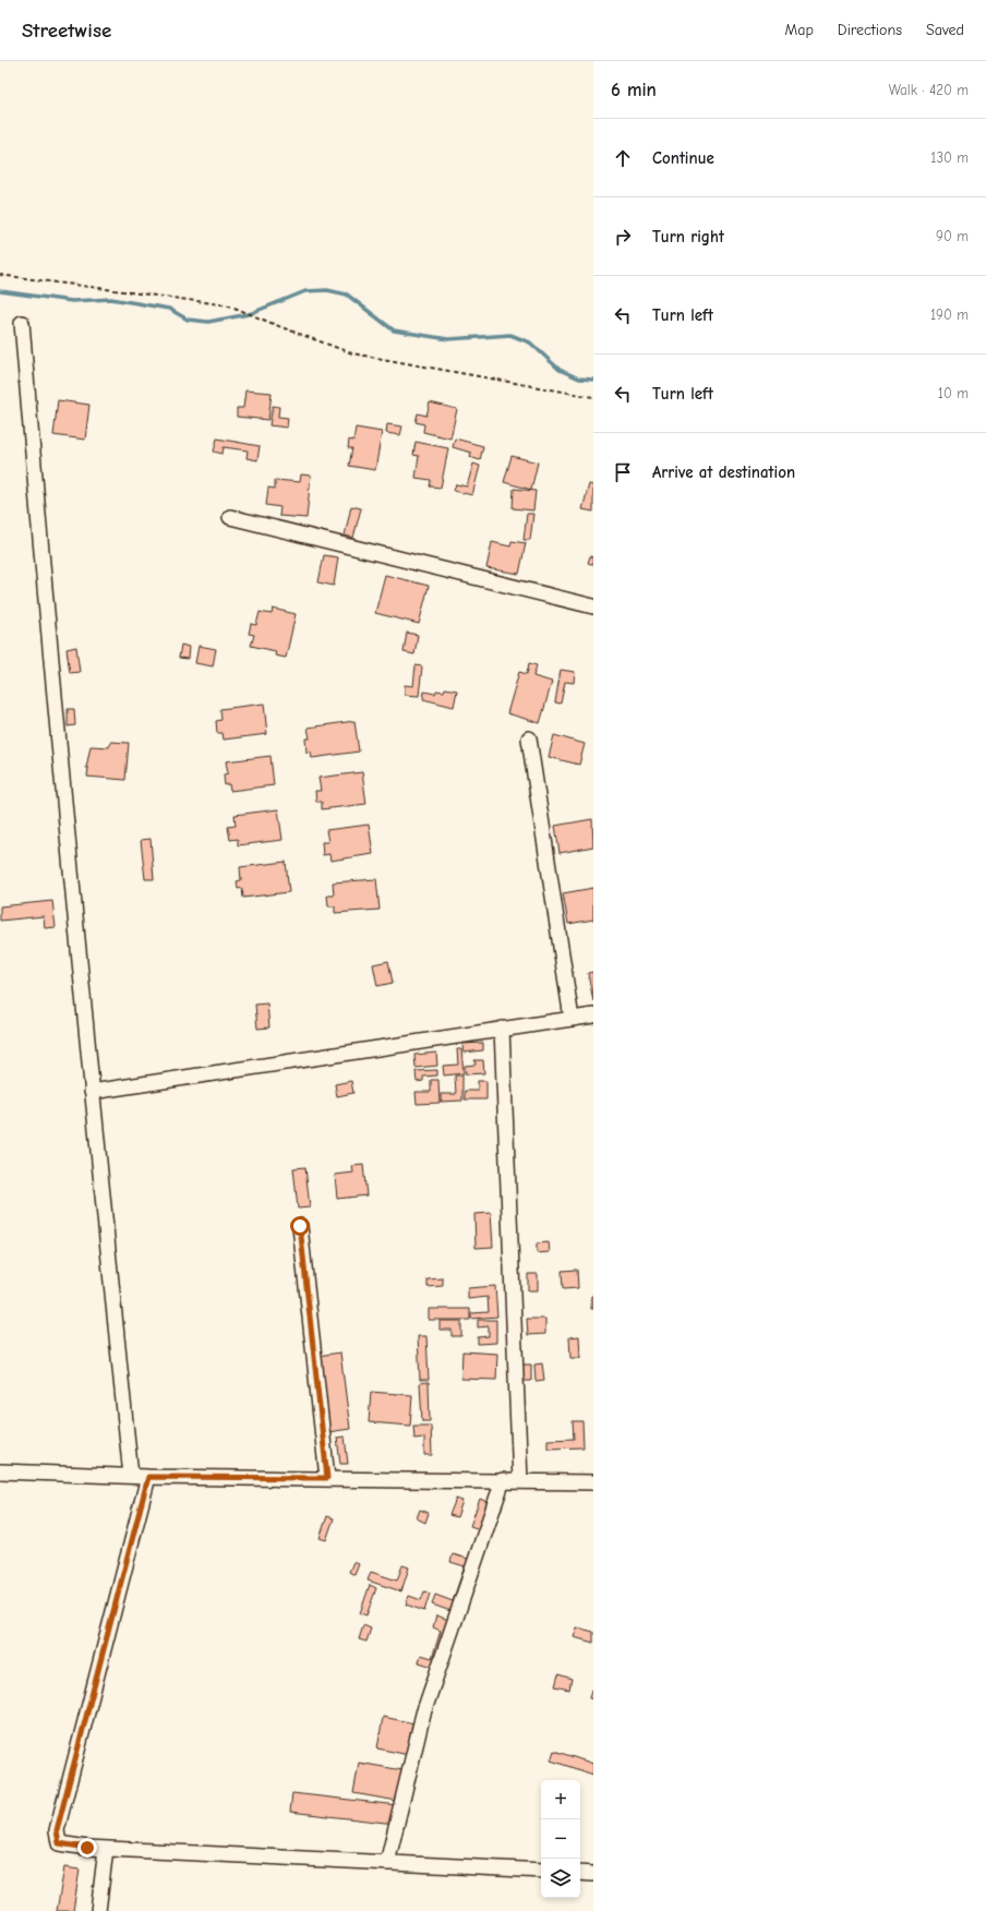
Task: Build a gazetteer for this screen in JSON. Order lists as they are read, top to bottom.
{
  "page": {
    "header": "Streetwise",
    "nav": ["Map", "Directions", "Saved"],
    "heading": ["6 min", "Walk · 420 m"],
    "list": [
      ["Continue", "130 m"],
      ["Turn right", "90 m"],
      ["Turn left", "190 m"],
      ["Turn left", "10 m"],
      "Arrive at destination"
    ],
    "map_buttons": ["+", "−"]
  }
}
